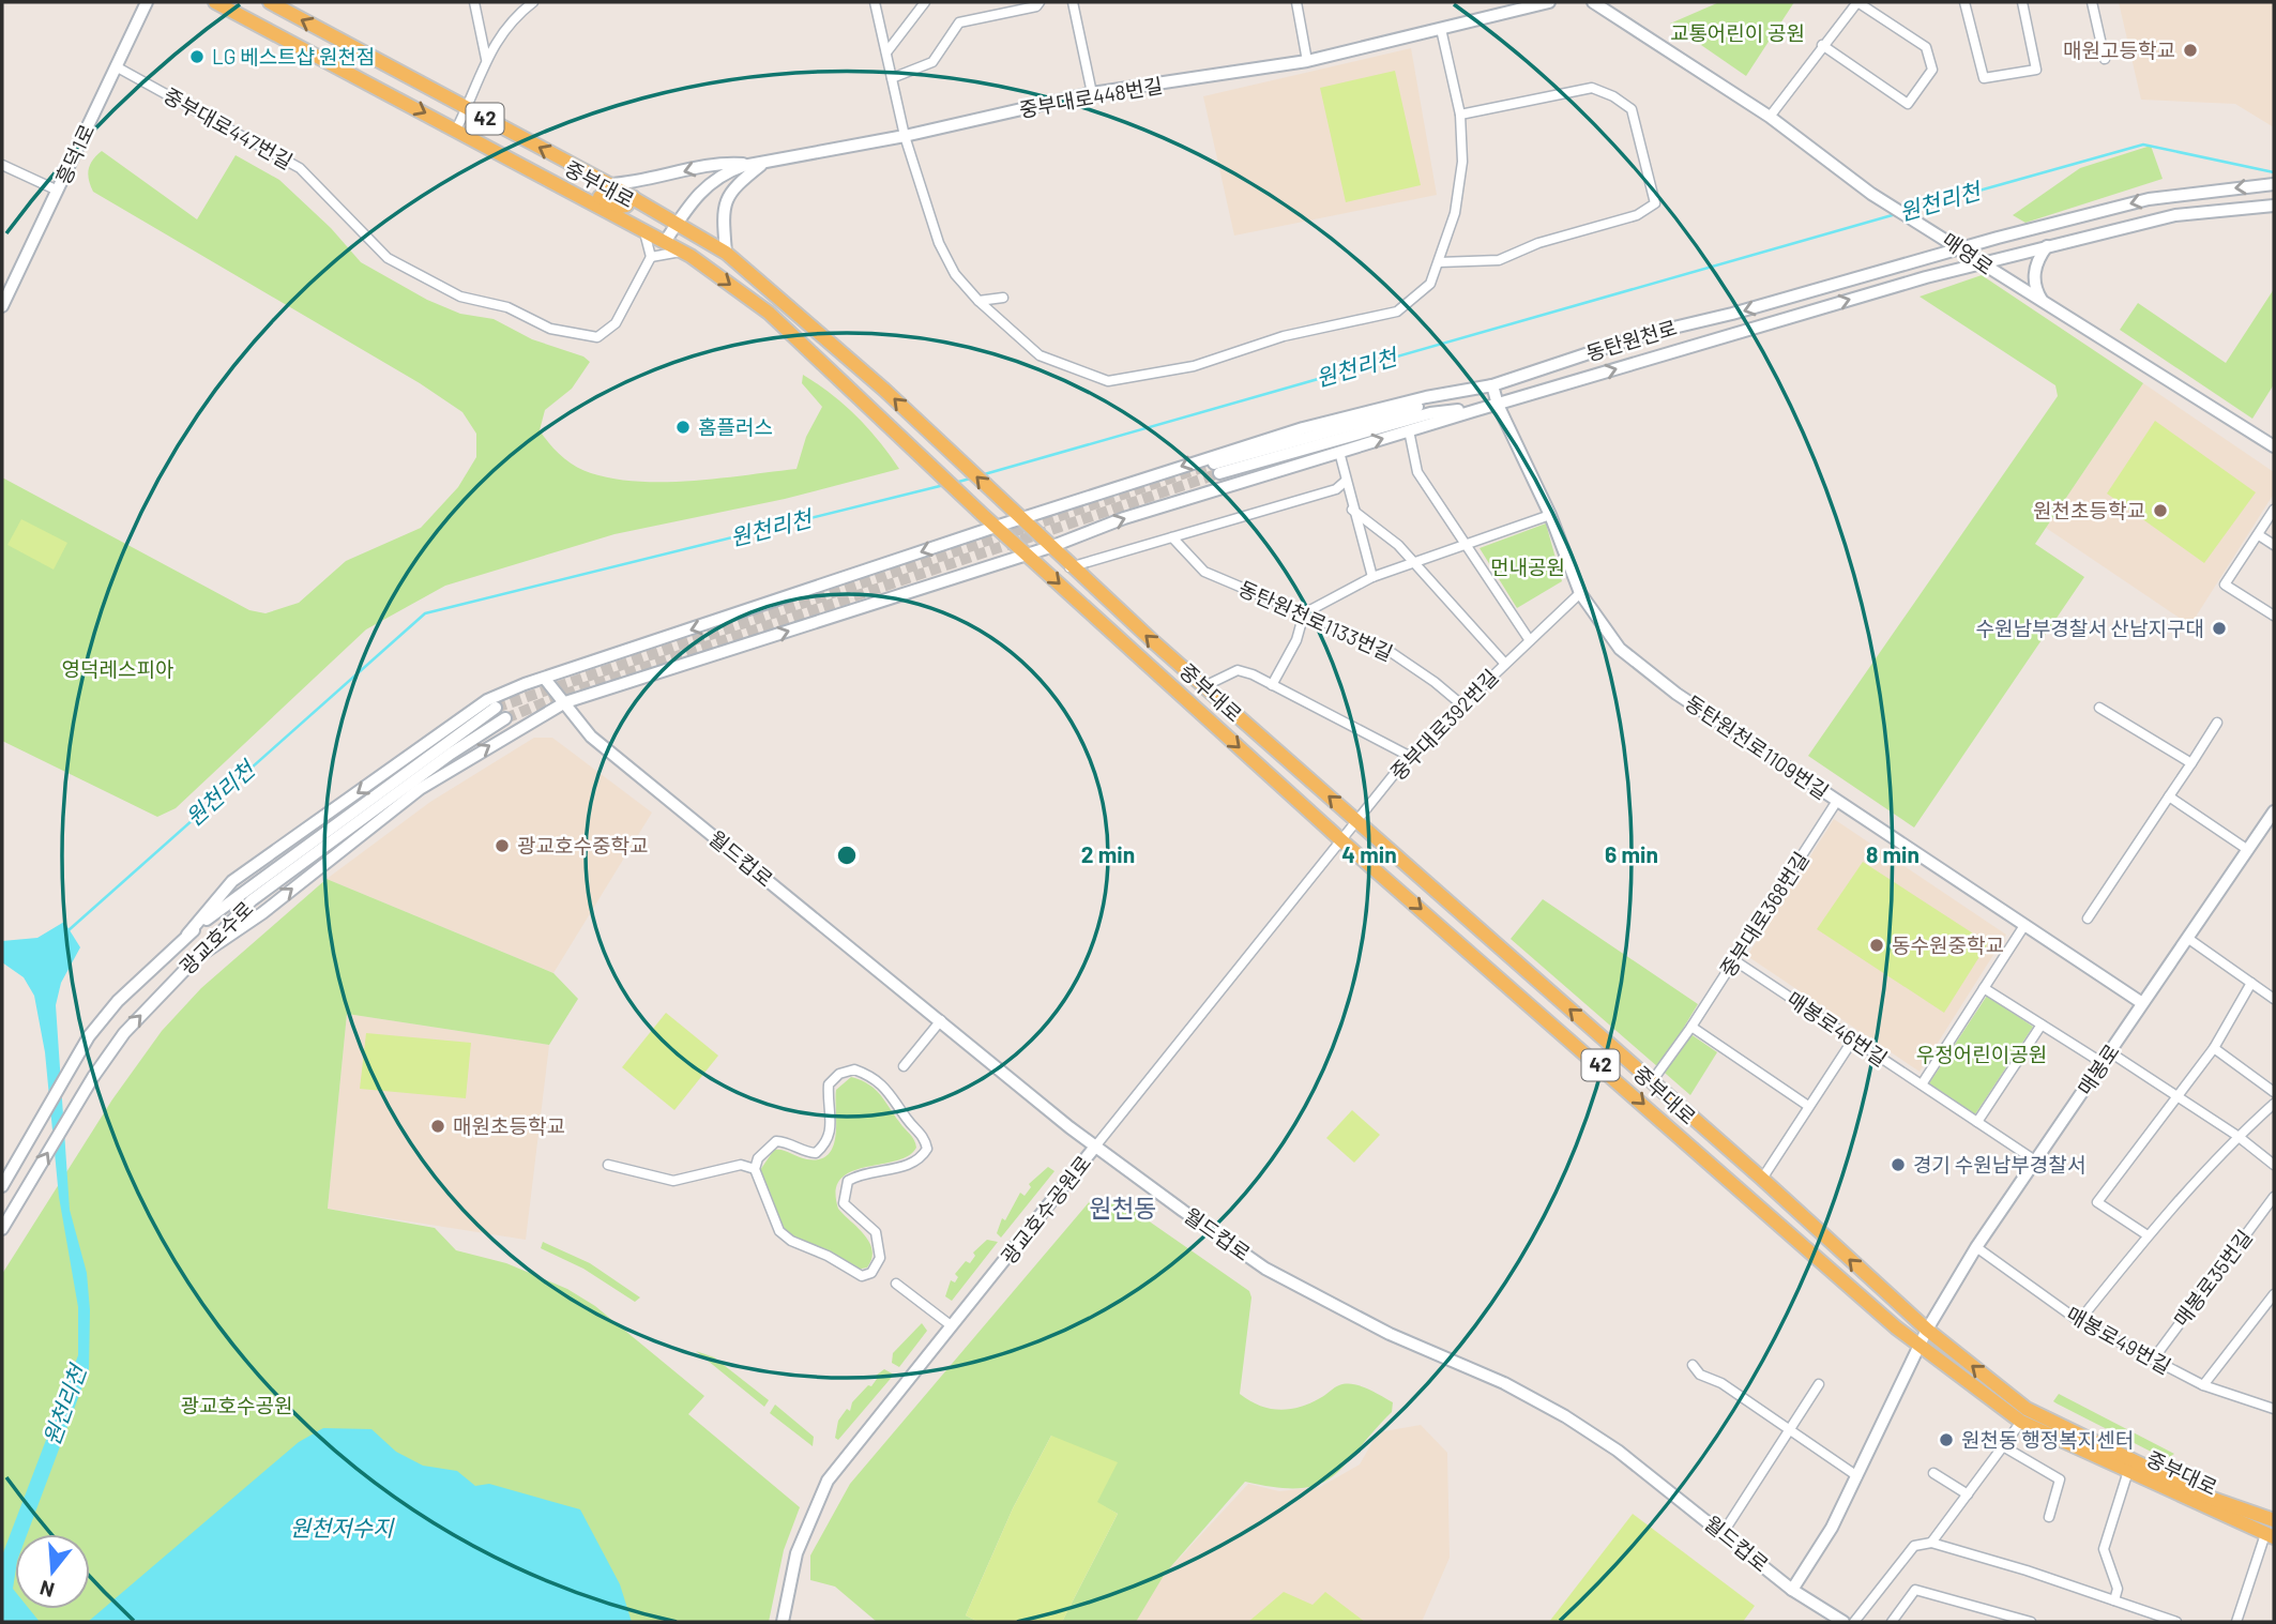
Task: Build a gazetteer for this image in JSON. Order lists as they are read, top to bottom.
{
  "streets": {
    "main road": [
      "중부대로448번길",
      "42",
      "흥덕1로",
      "중부대로",
      "매영로",
      "동탄원천로",
      "동탄원천로1109번길",
      "월드컵로",
      "광교호수로",
      "매봉로",
      "광교호수공원로"
    ],
    "street": [
      "중부대로447번길",
      "동탄원천로1133번길",
      "중부대로392번길",
      "중부대로368번길",
      "매봉로46번길",
      "매봉로35번길",
      "매봉로49번길"
    ]
  },
  "crossings": [
    ["중부대로448번길", "중부대로"],
    ["중부대로447번길", "흥덕1로"],
    ["중부대로", "동탄원천로"],
    ["중부대로", "중부대로392번길"],
    ["중부대로", "중부대로368번길"],
    ["중부대로", "매봉로"],
    ["중부대로", "광교호수공원로"],
    ["매영로", "동탄원천로"],
    ["동탄원천로", "동탄원천로1109번길"],
    ["동탄원천로", "월드컵로"],
    ["동탄원천로", "광교호수로"],
    ["동탄원천로1133번길", "중부대로392번길"],
    ["중부대로392번길", "동탄원천로1109번길"],
    ["중부대로392번길", "광교호수공원로"],
    ["동탄원천로1109번길", "중부대로368번길"],
    ["동탄원천로1109번길", "매봉로"],
    ["월드컵로", "매봉로"],
    ["월드컵로", "광교호수공원로"],
    ["중부대로368번길", "매봉로46번길"],
    ["매봉로46번길", "매봉로"],
    ["매봉로", "매봉로49번길"],
    ["매봉로35번길", "매봉로49번길"]
  ],
  "districts": ["원천동"],
  "water": ["원천리천", "원천저수지"],
  "parks": [
    "교통어린이 공원",
    "먼내공원",
    "영덕레스피아",
    "우정어린이공원",
    "광교호수공원"
  ],
  "places": [
    "매원고등학교",
    "LG 베스트샵 원천점",
    "홈플러스",
    "원천초등학교",
    "수원남부경찰서 산남지구대",
    "광교호수중학교",
    "동수원중학교",
    "매원초등학교",
    "경기 수원남부경찰서",
    "원천동 행정복지센터"
  ],
  "north": "bottom",
  "rings": [
    "2 min",
    "4 min",
    "6 min",
    "8 min"
  ]
}
